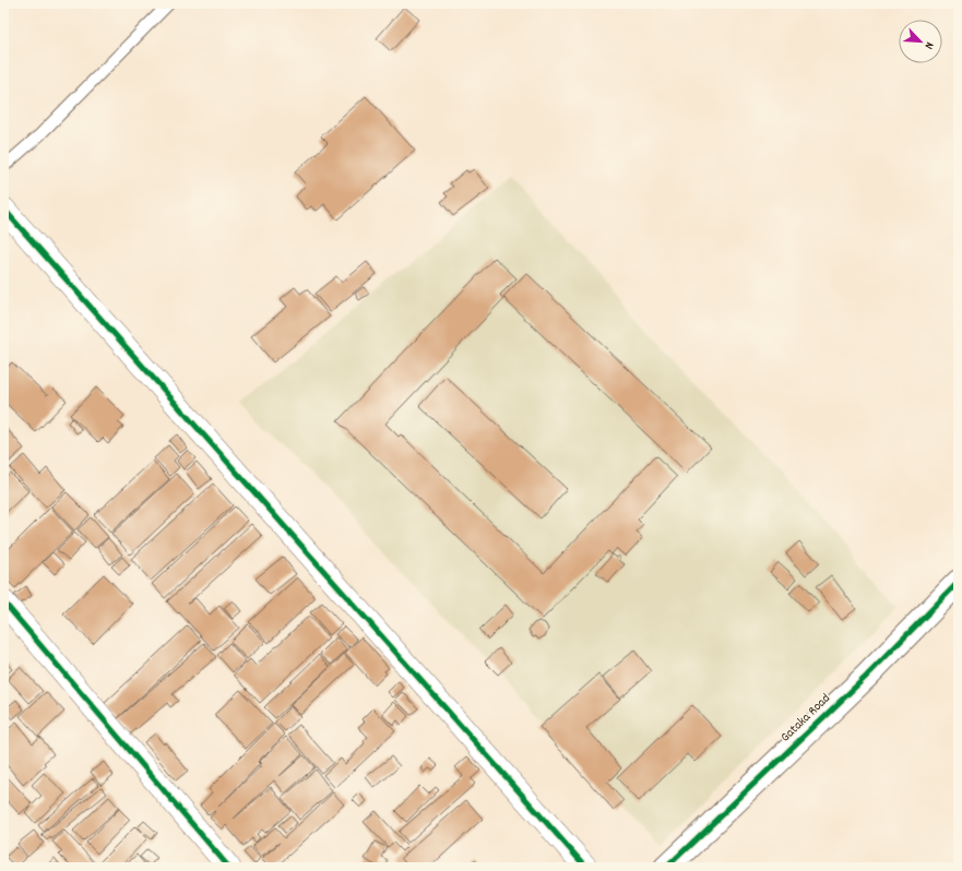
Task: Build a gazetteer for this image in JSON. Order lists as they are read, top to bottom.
{
  "streets": {
    "street": ["Gataka Road"]
  },
  "north": "bottom right"
}
